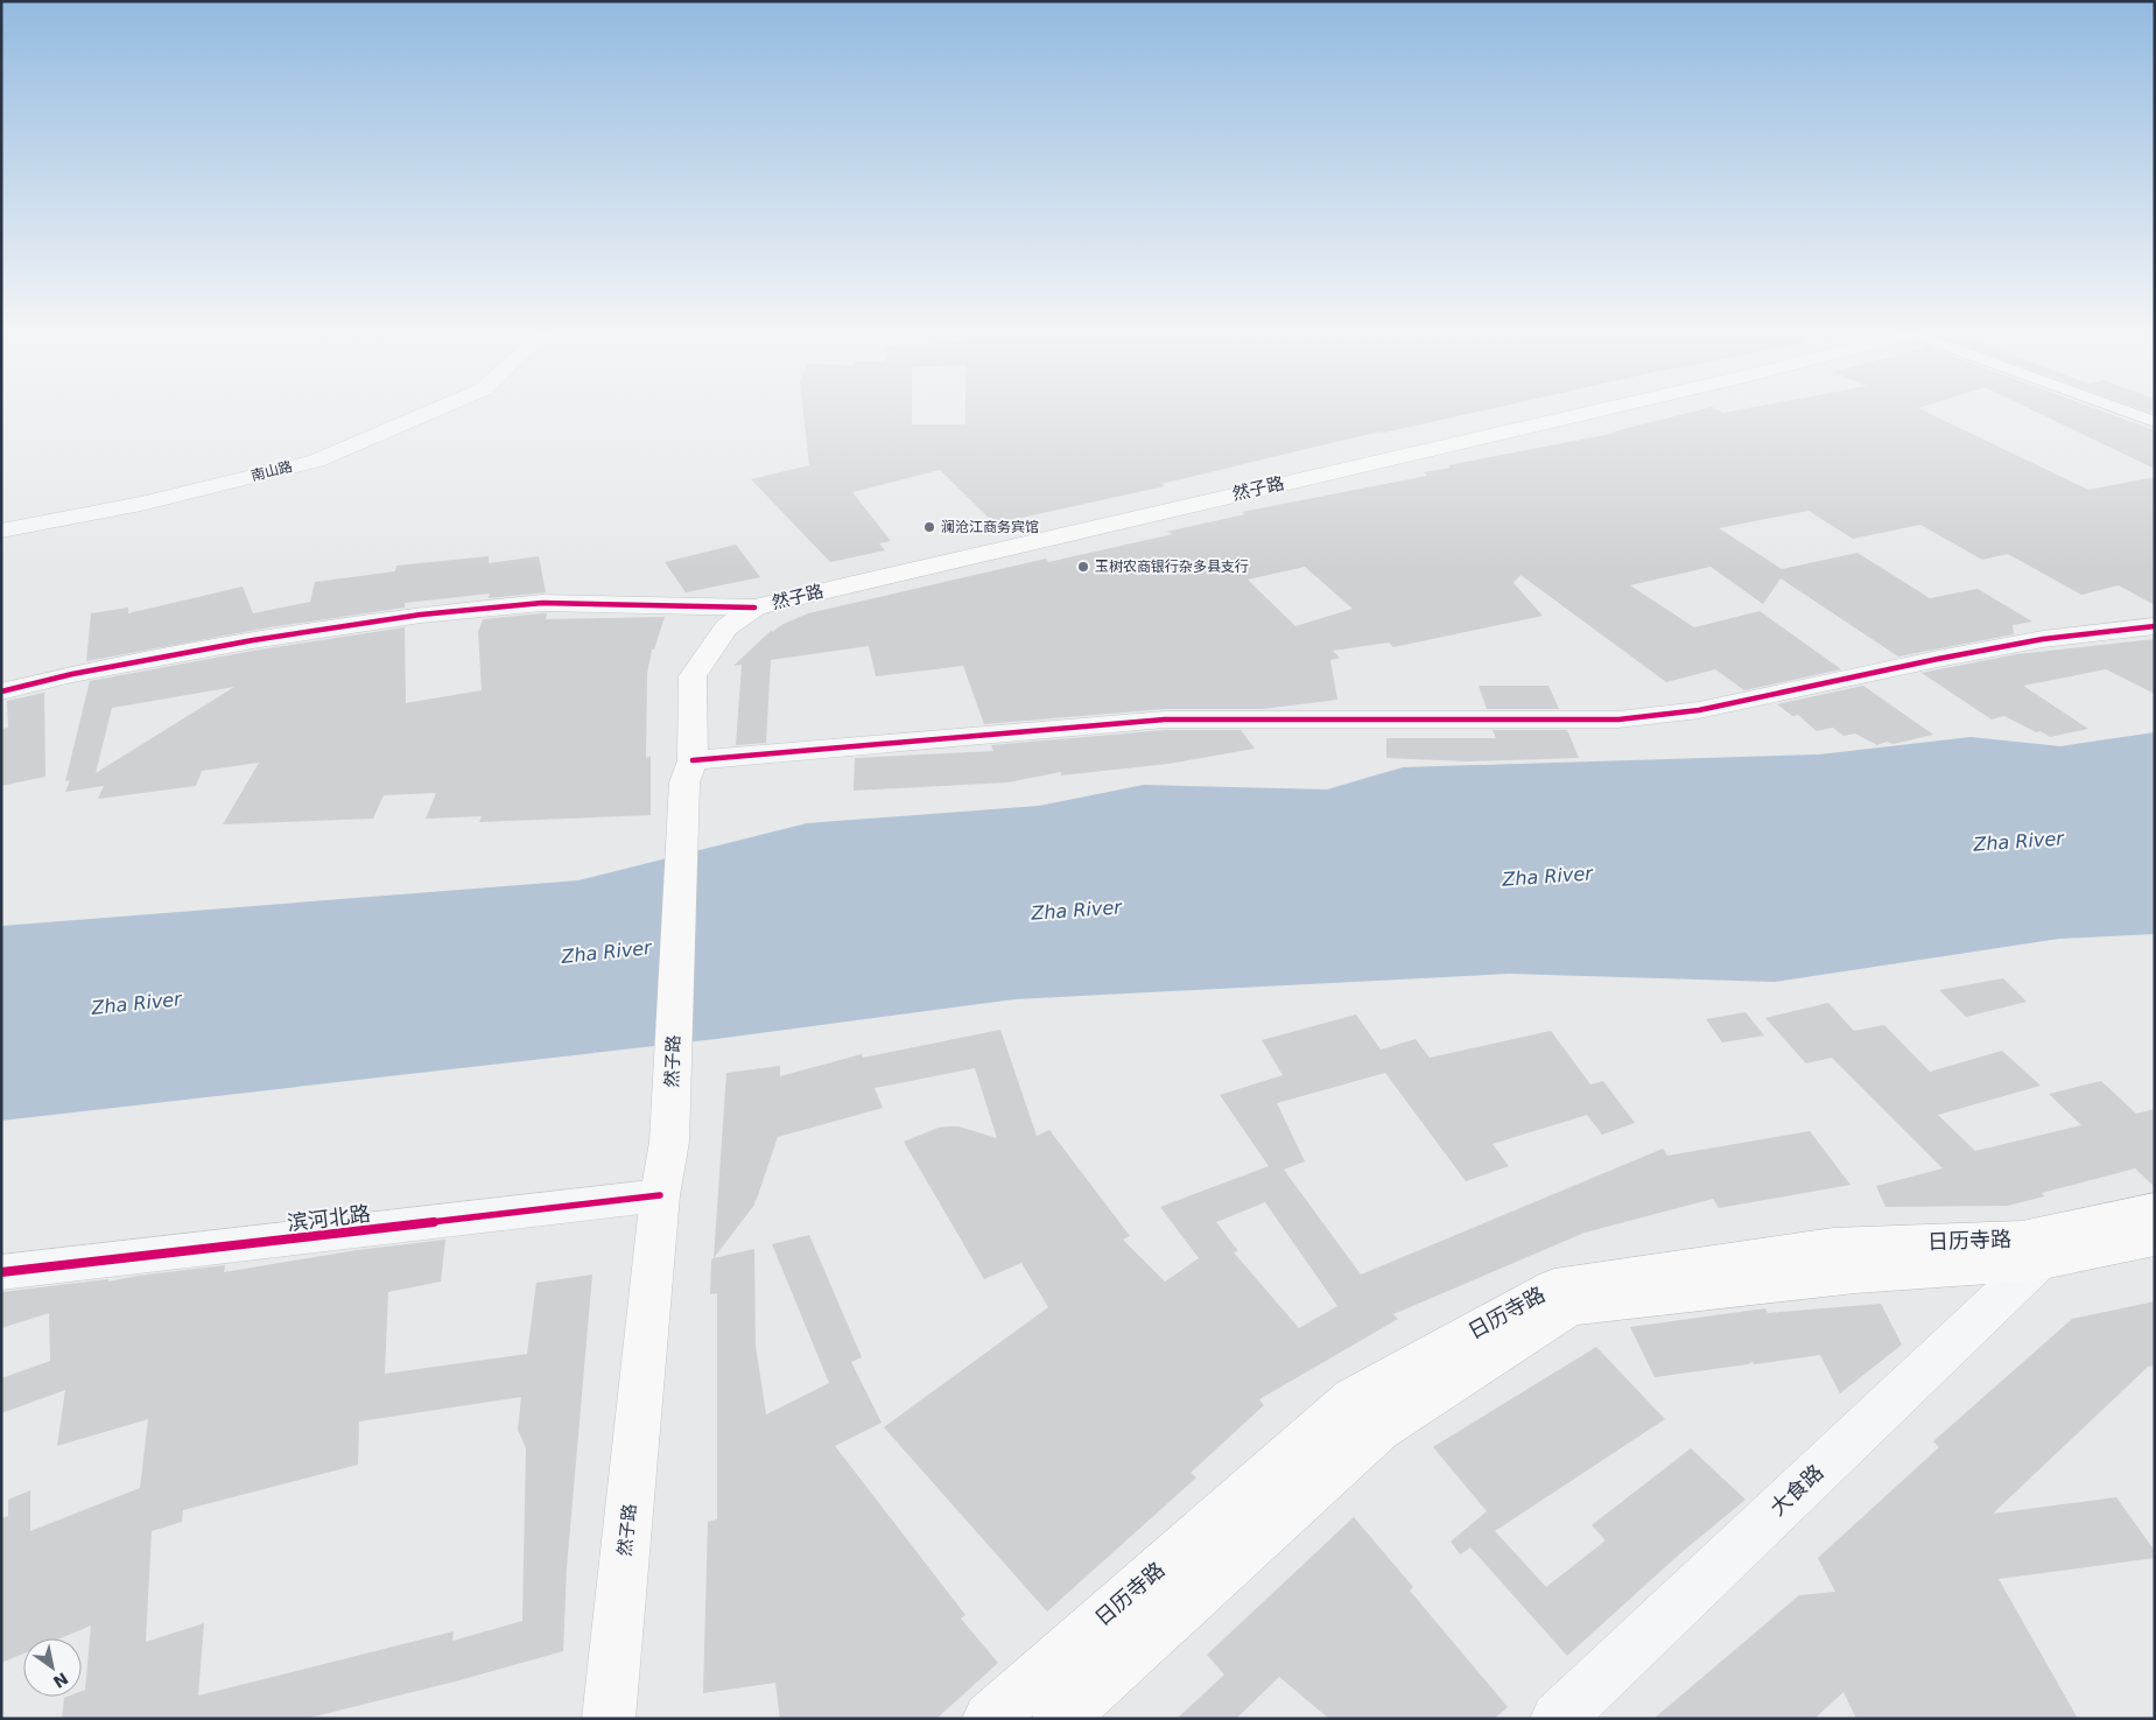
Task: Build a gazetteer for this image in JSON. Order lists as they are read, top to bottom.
{
  "streets": {
    "main road": ["然子路", "日历寺路"],
    "street": ["南山路", "滨河北路", "大食路"]
  },
  "crossings": [
    ["然子路", "滨河北路"],
    ["日历寺路", "大食路"]
  ],
  "water": ["Zha River"],
  "places": ["澜沧江商务宾馆", "玉树农商银行杂多县支行"],
  "north": "bottom right"
}
